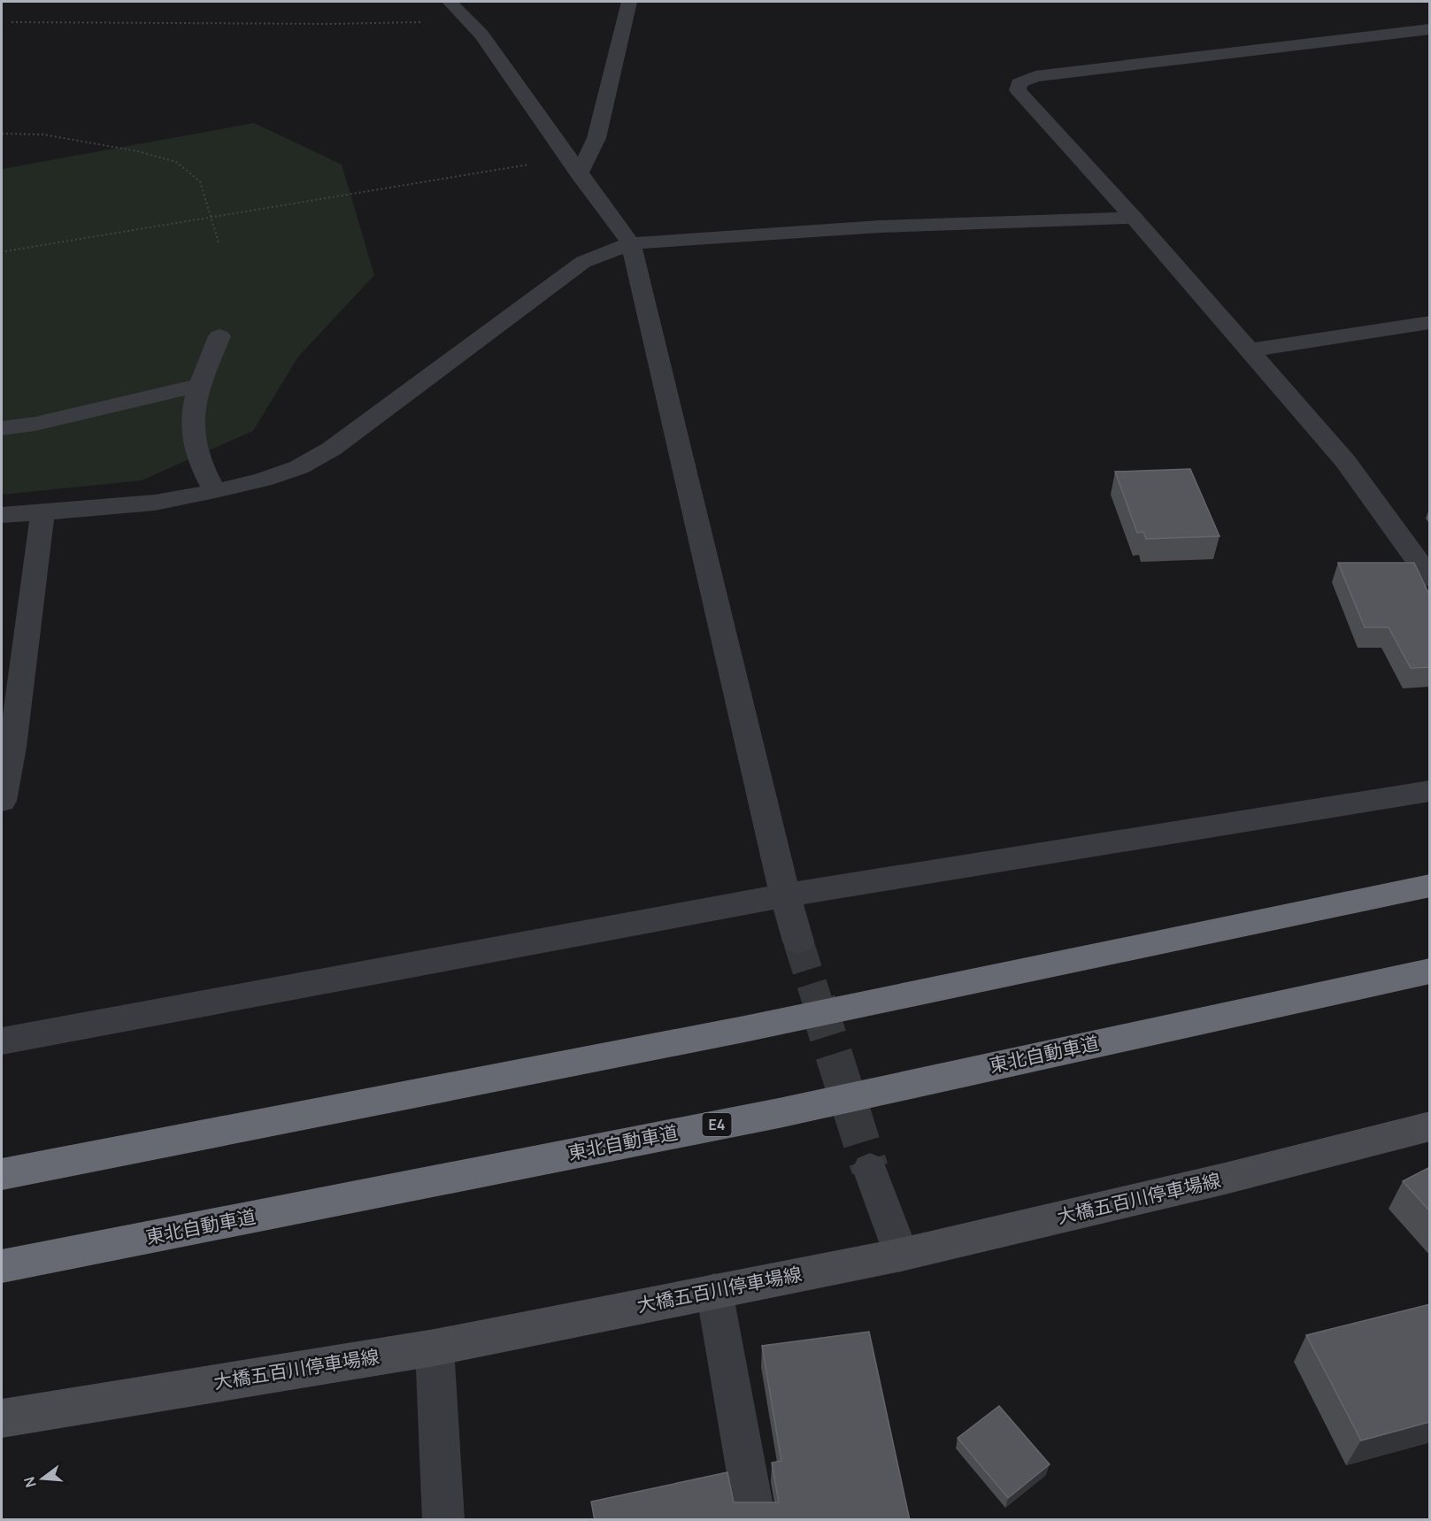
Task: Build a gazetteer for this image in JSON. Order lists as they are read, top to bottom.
{
  "streets": {
    "highway": ["東北自動車道", "E4"],
    "main road": ["大橋五百川停車場線"]
  },
  "north": "left"
}
